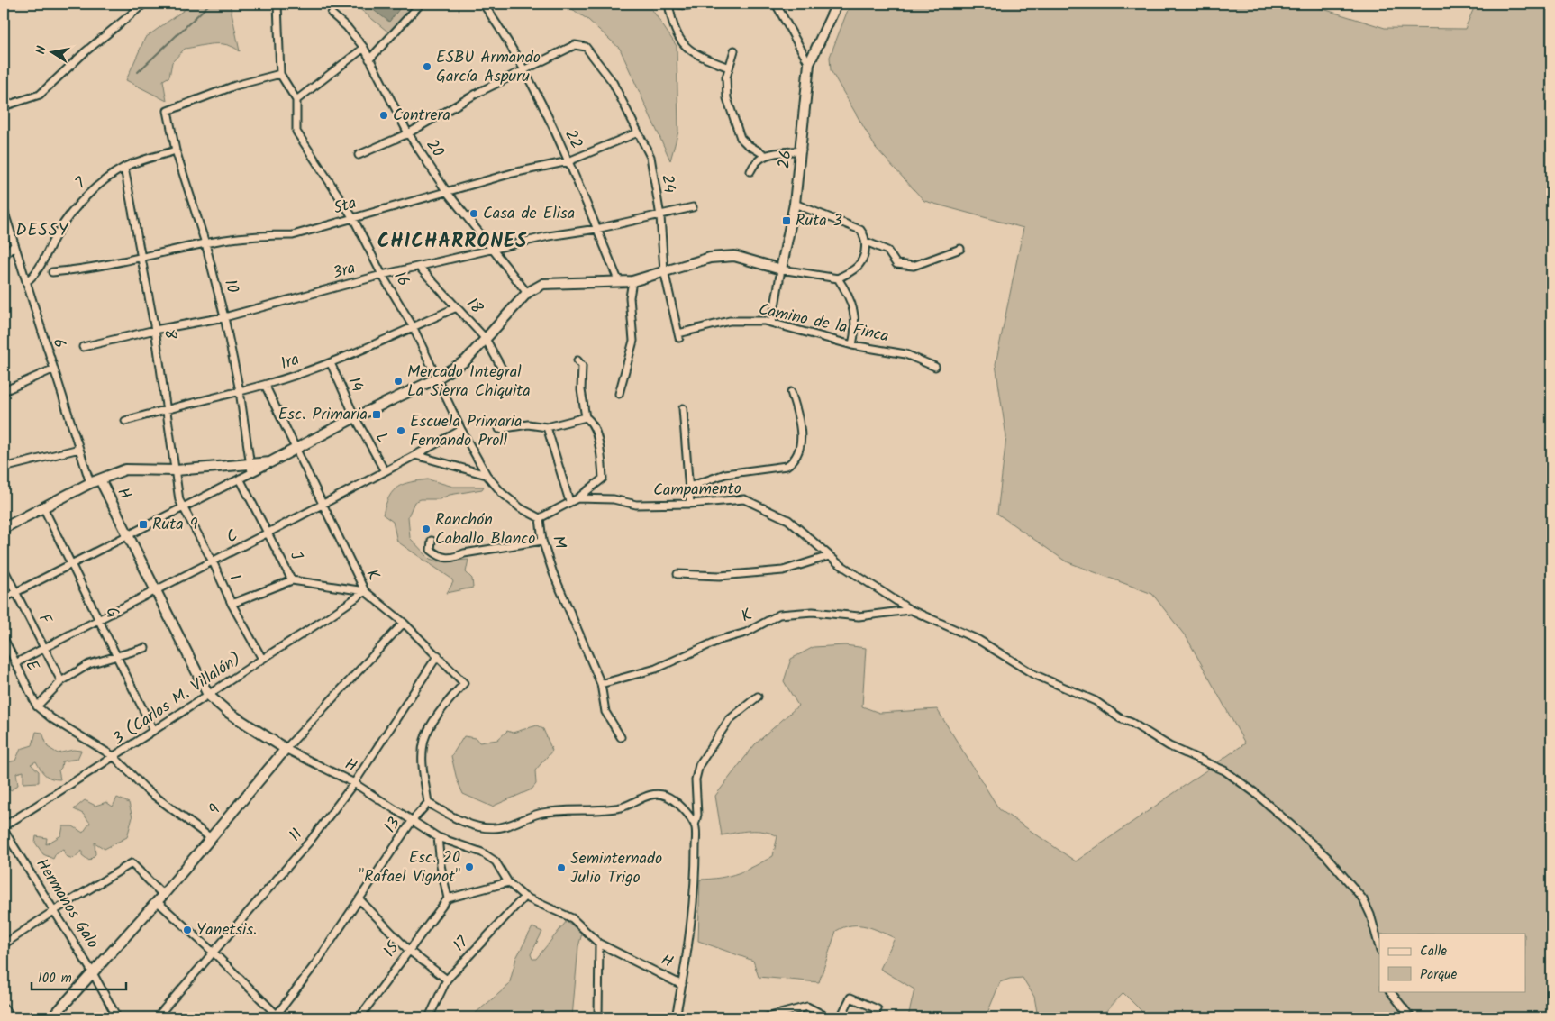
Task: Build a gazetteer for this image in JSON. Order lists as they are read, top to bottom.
{
  "streets": {
    "street": [
      "22",
      "20",
      "26",
      "7",
      "24",
      "5ta",
      "3ra",
      "16",
      "10",
      "18",
      "Camino de la Finca",
      "8",
      "6",
      "1ra",
      "14",
      "L",
      "Campamento",
      "H",
      "C",
      "M",
      "J",
      "K",
      "I",
      "G",
      "F",
      "E",
      "3 (Carlos M. Villalón)",
      "9",
      "13",
      "11",
      "Hermanos Galo",
      "17",
      "15"
    ]
  },
  "crossings": [
    ["22", "24"],
    ["22", "5ta"],
    ["22", "3ra"],
    ["20", "5ta"],
    ["20", "3ra"],
    ["26", "Camino de la Finca"],
    ["7", "10"],
    ["7", "8"],
    ["7", "6"],
    ["24", "5ta"],
    ["24", "3ra"],
    ["24", "Camino de la Finca"],
    ["5ta", "16"],
    ["5ta", "10"],
    ["5ta", "8"],
    ["3ra", "16"],
    ["3ra", "10"],
    ["3ra", "18"],
    ["3ra", "8"],
    ["16", "1ra"],
    ["16", "M"],
    ["10", "1ra"],
    ["18", "1ra"],
    ["8", "1ra"],
    ["8", "I"],
    ["1ra", "14"],
    ["1ra", "K"],
    ["14", "L"],
    ["L", "C"],
    ["Campamento", "M"],
    ["Campamento", "K"],
    ["H", "C"],
    ["H", "3 (Carlos M. Villalón)"],
    ["H", "9"],
    ["H", "13"],
    ["H", "11"],
    ["H", "17"],
    ["C", "M"],
    ["C", "J"],
    ["C", "K"],
    ["C", "I"],
    ["C", "G"],
    ["C", "F"],
    ["C", "E"],
    ["M", "K"],
    ["J", "K"],
    ["J", "3 (Carlos M. Villalón)"],
    ["K", "3 (Carlos M. Villalón)"],
    ["K", "9"],
    ["K", "13"],
    ["K", "11"],
    ["I", "3 (Carlos M. Villalón)"],
    ["G", "3 (Carlos M. Villalón)"],
    ["9", "Hermanos Galo"]
  ],
  "districts": ["DESSY", "CHICHARRONES"],
  "places": {
    "other": [
      "ESBU Armando García Aspuru",
      "Contrera",
      "Casa de Elisa",
      "Mercado Integral La Sierra Chiquita",
      "Escuela Primaria Fernando Proll",
      "Ranchón Caballo Blanco",
      "Esc. 20 \"Rafael Vignot\"",
      "Seminternado Julio Trigo",
      "Yanetsis."
    ],
    "transit": ["Ruta 3", "Esc. Primaria", "Ruta 9"]
  },
  "legend": ["Calle", "Parque"],
  "scale_bar": "100 m",
  "north": "left"
}
